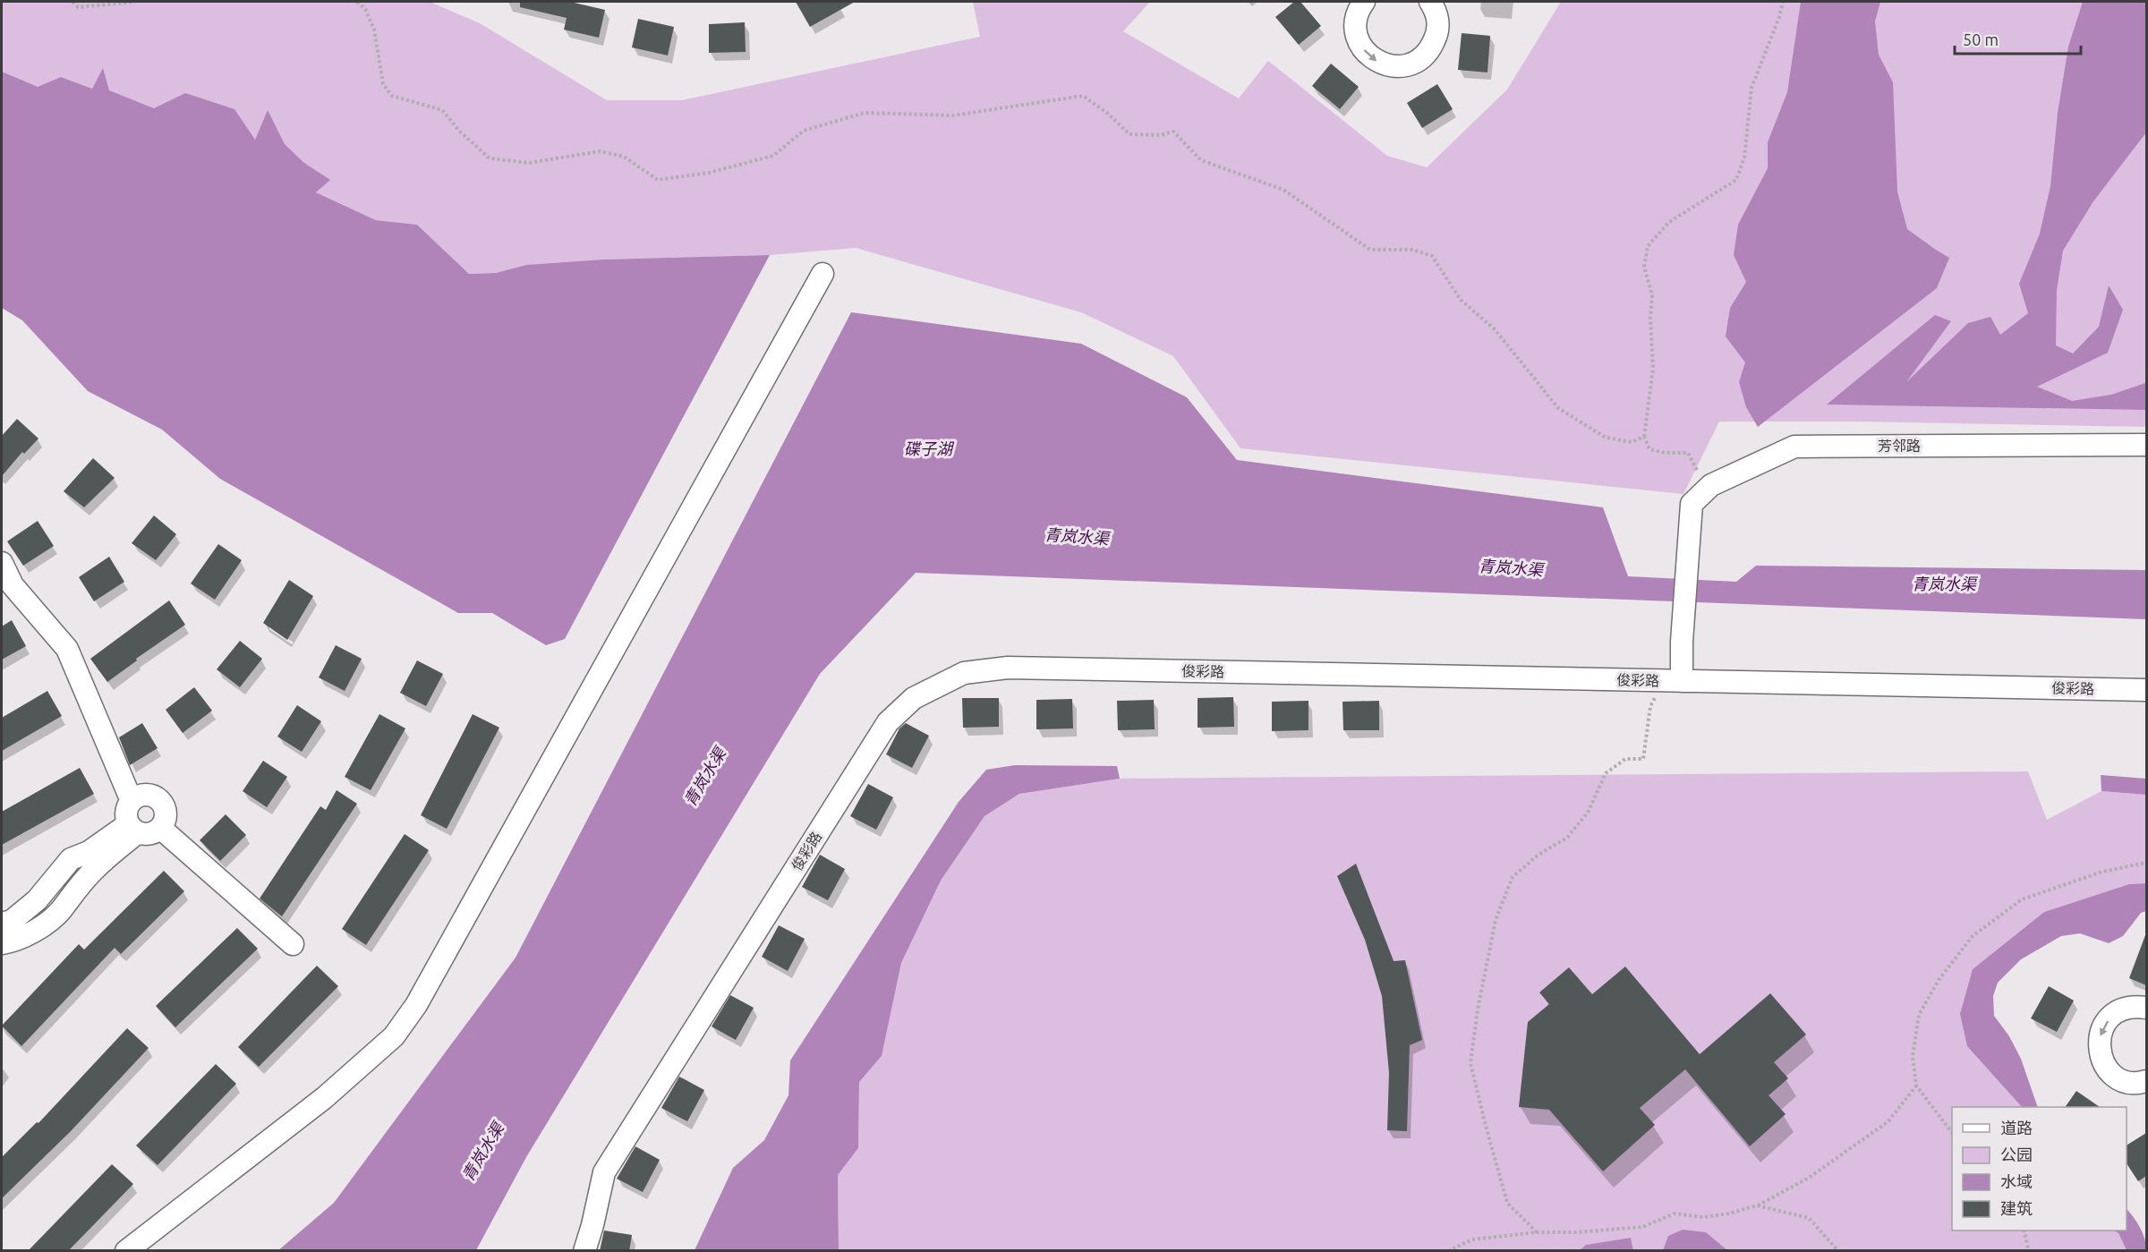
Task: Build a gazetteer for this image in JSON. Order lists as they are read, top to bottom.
{
  "streets": {
    "street": ["芳邻路", "俊彩路"]
  },
  "water": ["碟子湖", "青岚水渠"],
  "legend": [
    "道路",
    "公园",
    "水域",
    "建筑"
  ],
  "scale_bar": "50 m"
}
